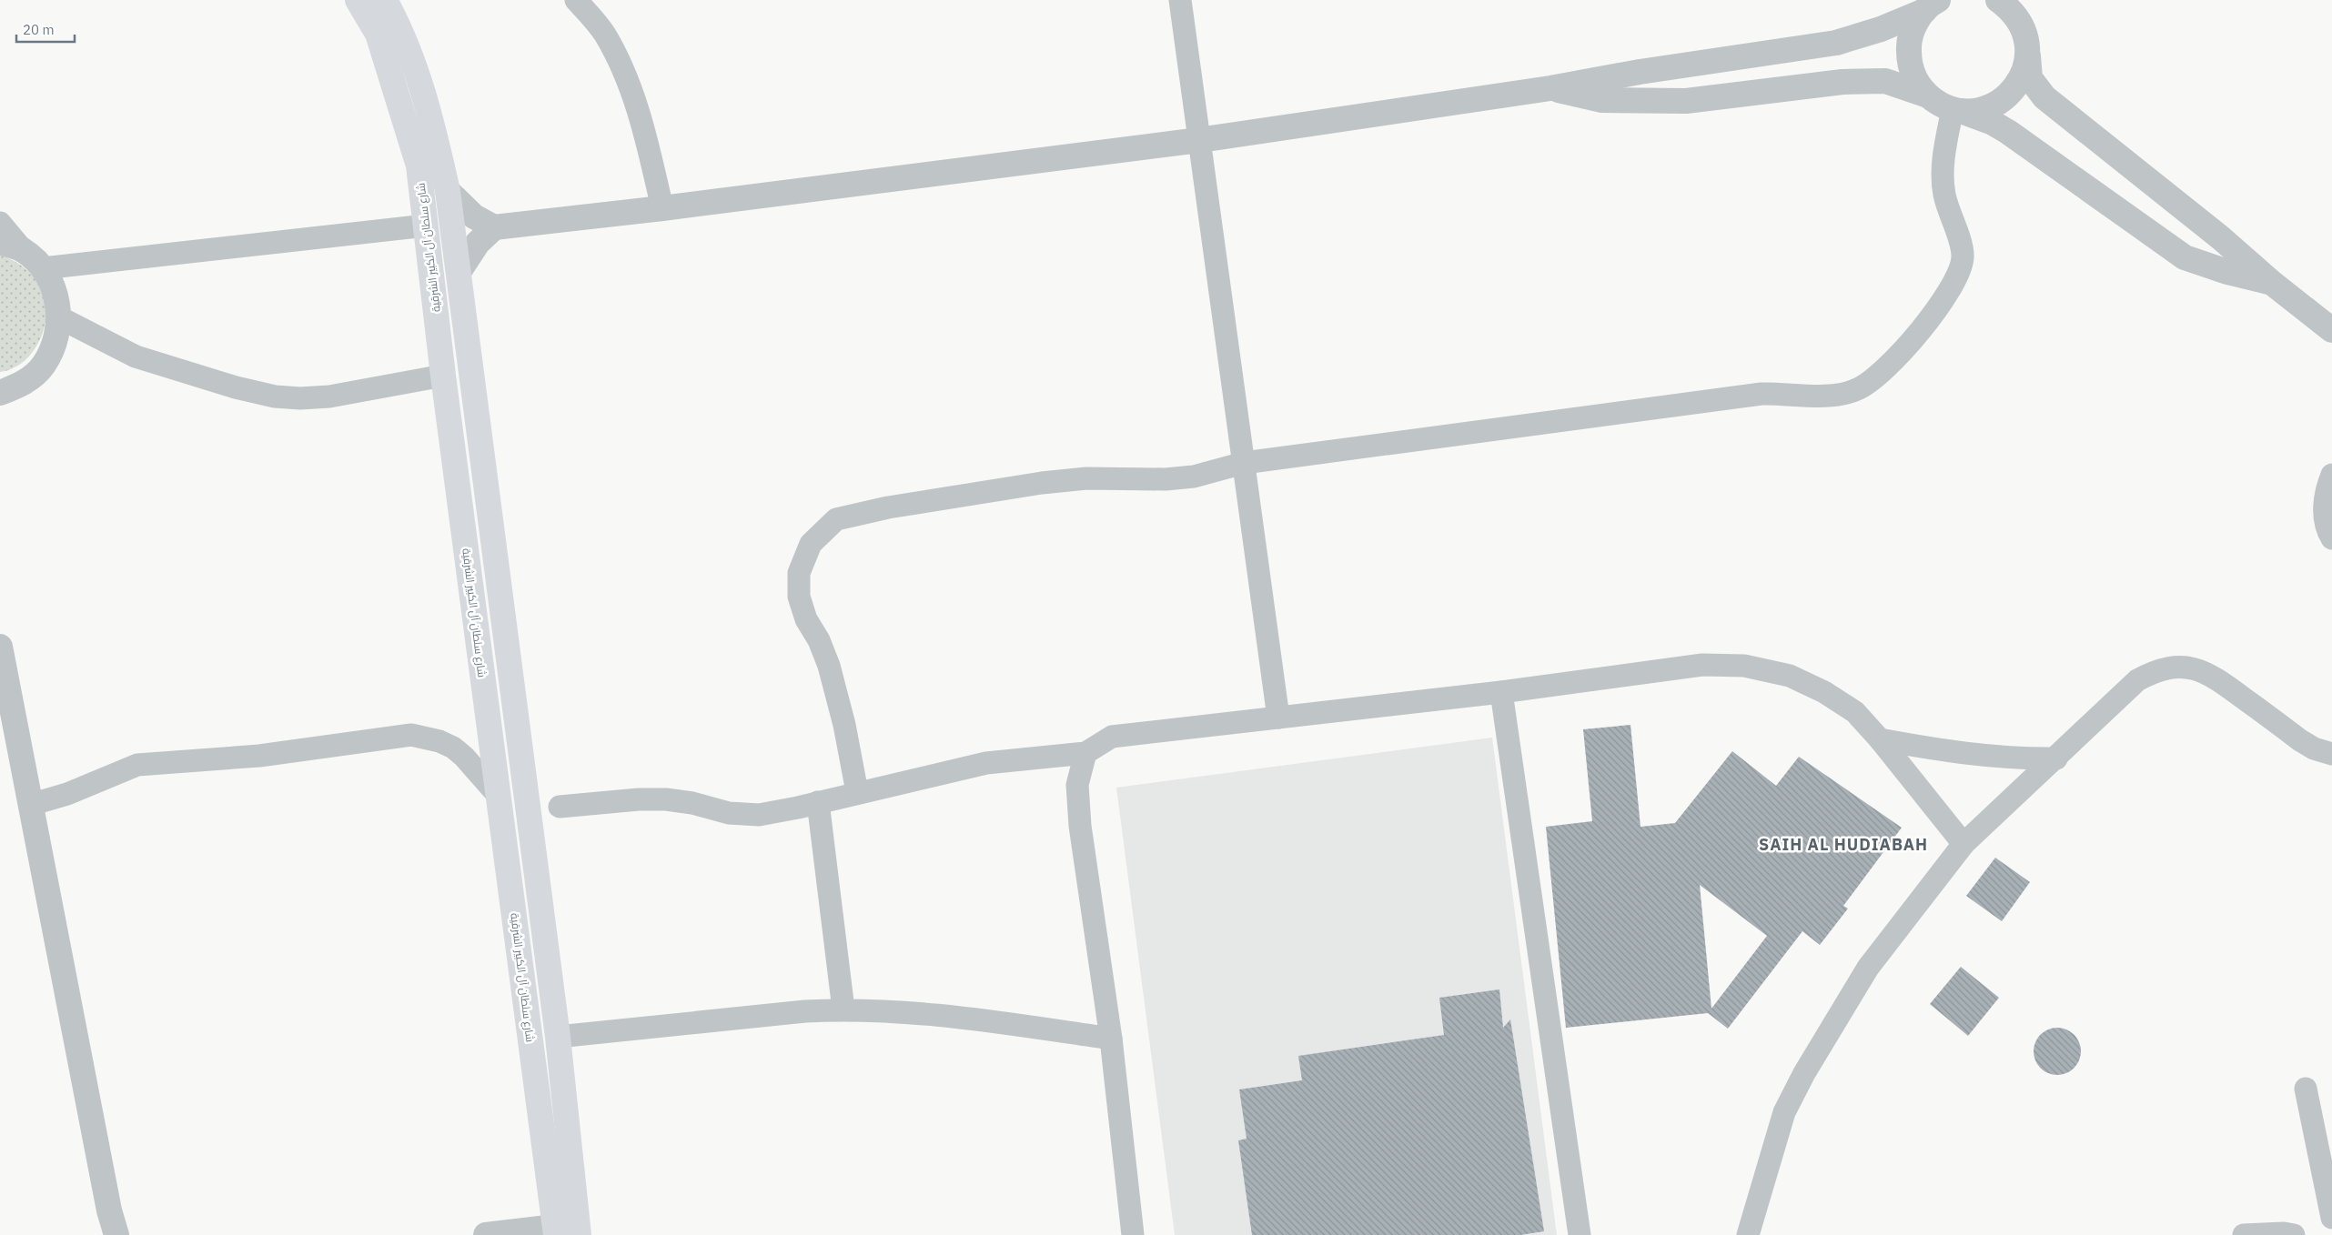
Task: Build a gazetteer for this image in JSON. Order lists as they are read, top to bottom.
{
  "streets": {
    "main road": ["شارع سلطان آل الكبير الشرقية"]
  },
  "districts": ["SAIH AL HUDIABAH"],
  "scale_bar": "20 m"
}
